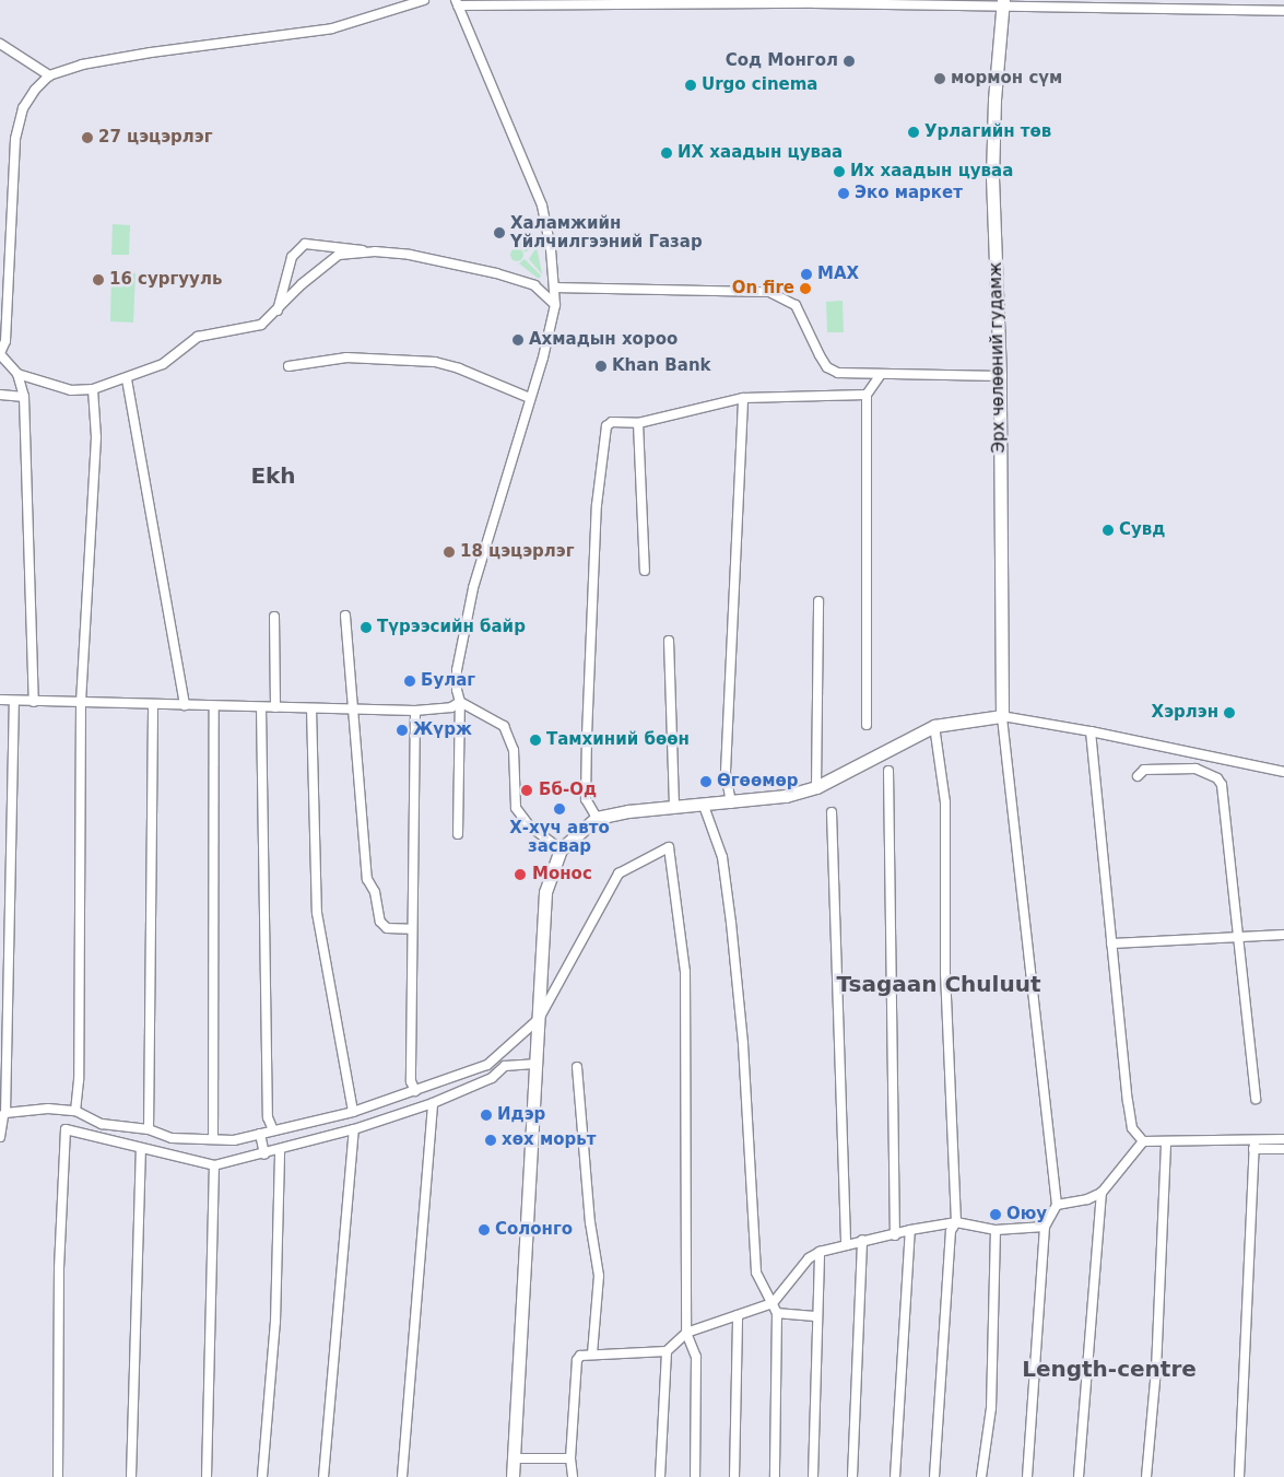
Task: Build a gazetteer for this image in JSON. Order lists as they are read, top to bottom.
{
  "streets": {
    "main road": ["Эрх чөлөөний гудамж"]
  },
  "districts": ["Ekh", "Tsagaan Chuluut", "Length-centre"],
  "places": [
    "Сод Монгол",
    "мормон сүм",
    "Urgo cinema",
    "Урлагийн төв",
    "27 цэцэрлэг",
    "ИХ хаадын цуваа",
    "Их хаадын цуваа",
    "Эко маркет",
    "Халамжийн Үйлчилгээний Газар",
    "МАХ",
    "16 сургууль",
    "On fire",
    "Ахмадын хороо",
    "Khan Bank",
    "Сувд",
    "18 цэцэрлэг",
    "Түрээсийн байр",
    "Булаг",
    "Хэрлэн",
    "Жүрж",
    "Тамхиний бөөн",
    "Өгөөмөр",
    "Бб-Од",
    "Х-хүч авто засвар",
    "Монос",
    "Идэр",
    "хөх морьт",
    "Оюу",
    "Солонго"
  ]
}
